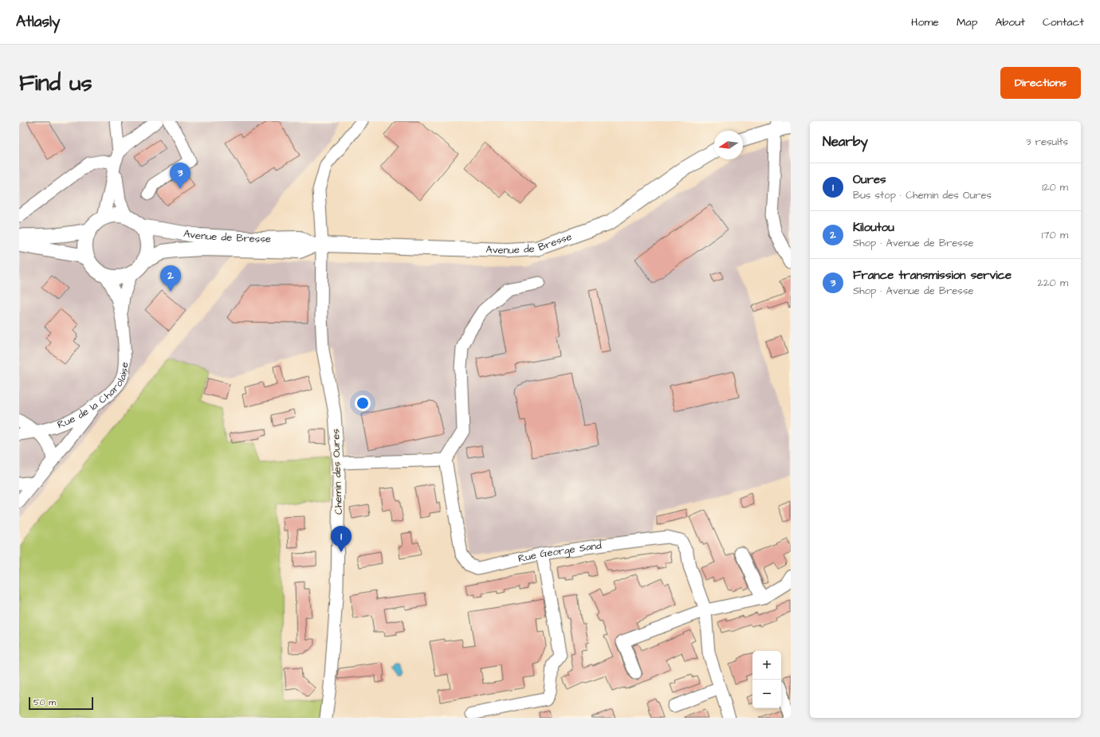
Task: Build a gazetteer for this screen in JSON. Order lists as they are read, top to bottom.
{
  "streets": {
    "main road": ["Avenue de Bresse"],
    "street": ["Rue de la Charolaise", "Chemin des Oures", "Rue George Sand"]
  },
  "crossings": [
    ["Avenue de Bresse", "Chemin des Oures"]
  ],
  "scale_bar": "50 m",
  "north": "left",
  "page": {
    "header": "Atlasly",
    "nav": [
      "Home",
      "Map",
      "About",
      "Contact"
    ],
    "buttons": "Directions",
    "title": "Find us",
    "heading": ["Nearby", "3 results"],
    "pins": ["3", "2", "1"],
    "list": [
      {
        "mark": "1",
        "name": "Oures",
        "note": "Bus stop · Chemin des Oures",
        "value": "120 m"
      },
      {
        "mark": "2",
        "name": "Kiloutou",
        "note": "Shop · Avenue de Bresse",
        "value": "170 m"
      },
      {
        "mark": "3",
        "name": "France transmission service",
        "note": "Shop · Avenue de Bresse",
        "value": "220 m"
      }
    ],
    "map_buttons": ["+", "−"],
    "scale": "50 m"
  }
}
